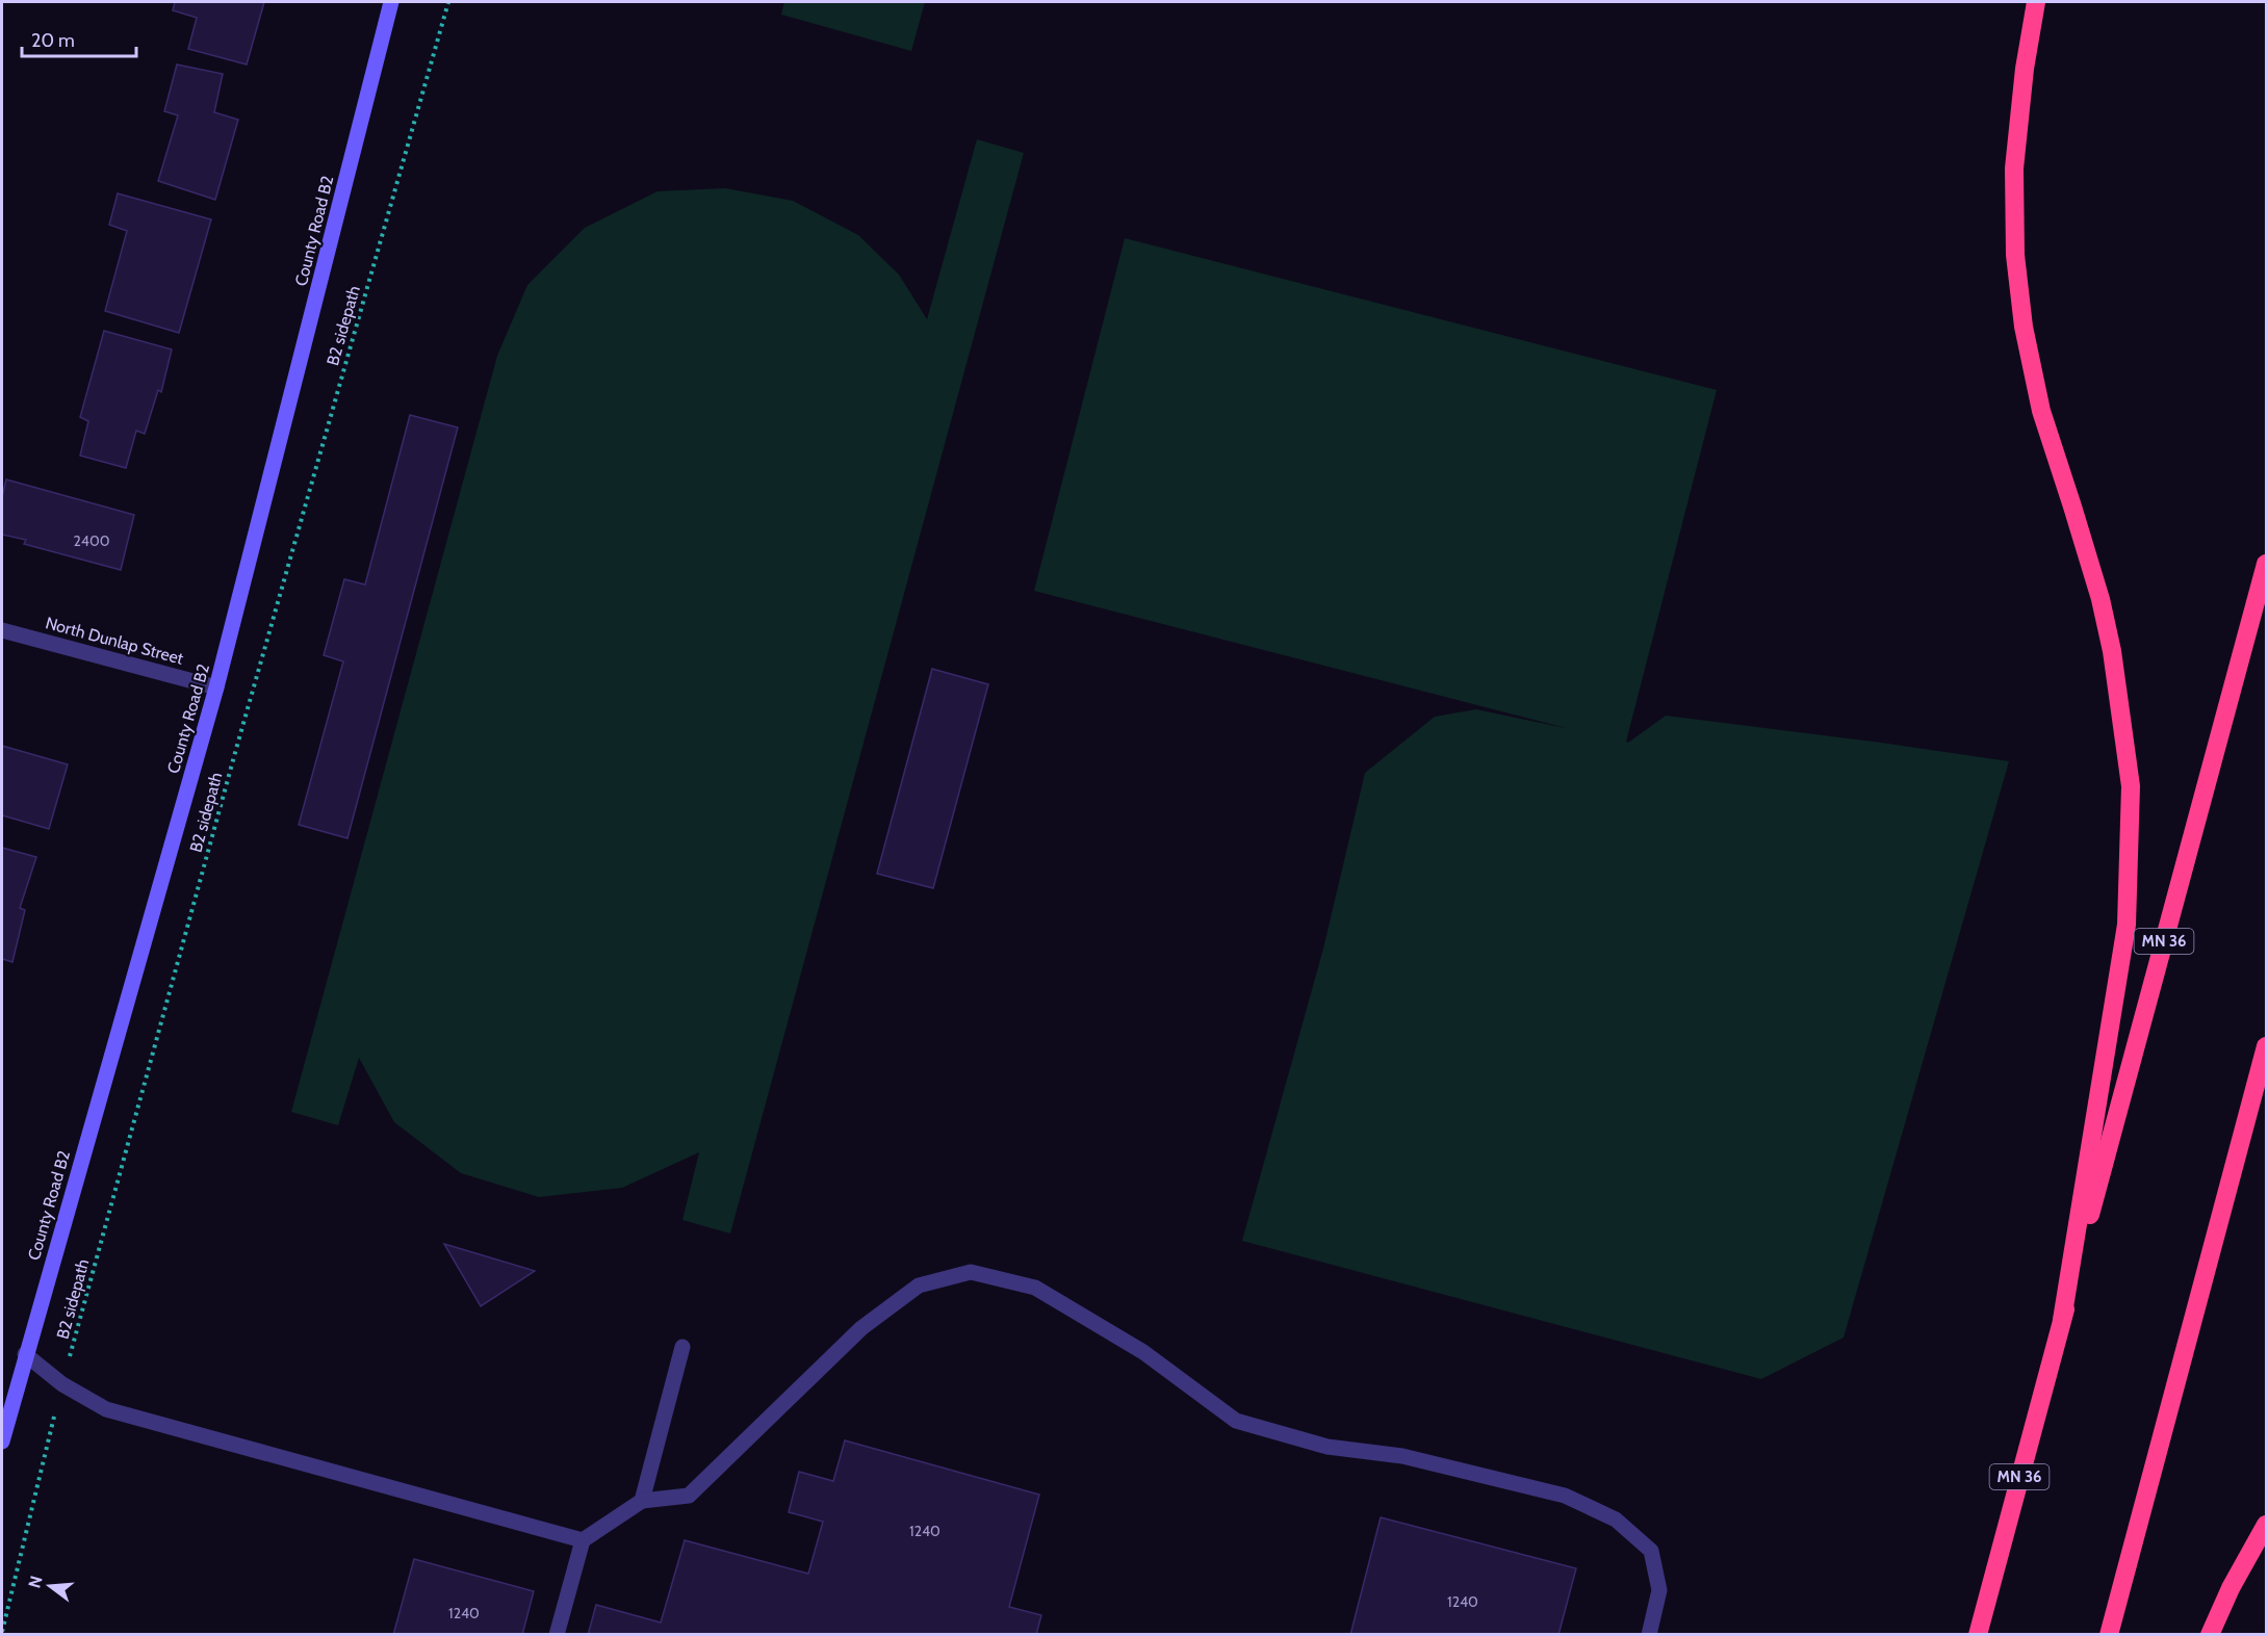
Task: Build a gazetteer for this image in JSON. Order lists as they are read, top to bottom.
{
  "streets": {
    "highway": ["MN 36"],
    "street": ["County Road B2", "North Dunlap Street"],
    "path": ["B2 sidepath"]
  },
  "crossings": [
    ["County Road B2", "North Dunlap Street"]
  ],
  "house_numbers": [
    "2400",
    "1240",
    "1240",
    "1240"
  ],
  "scale_bar": "20 m",
  "north": "left"
}
